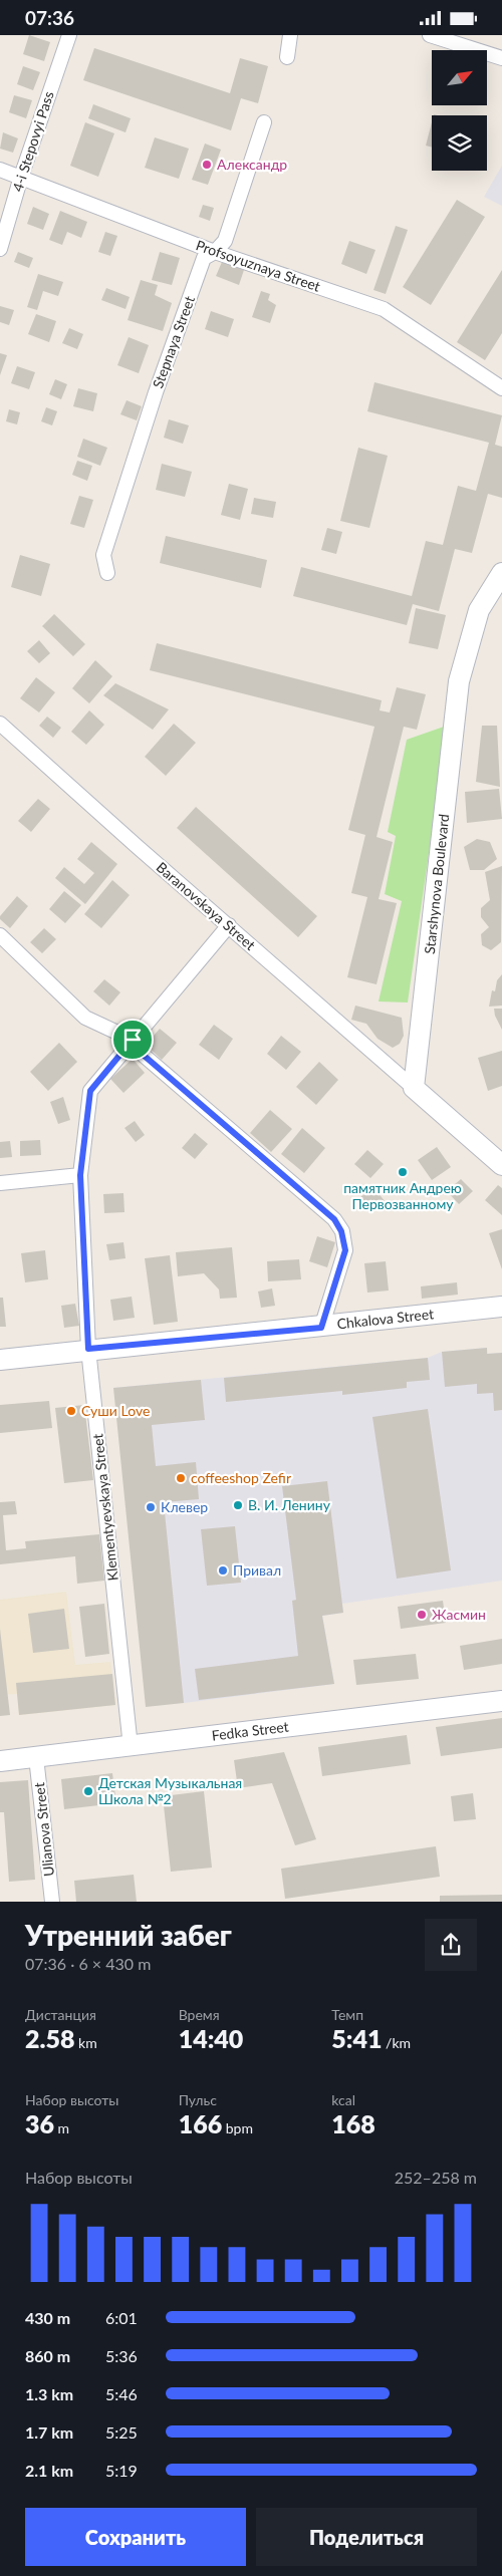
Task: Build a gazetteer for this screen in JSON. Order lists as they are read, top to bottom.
{
  "streets": {
    "main road": ["Starshynova Boulevard", "Chkalova Street", "Fedka Street"],
    "street": [
      "4-i Stepovyi Pass",
      "Profsoyuznaya Street",
      "Stepnaya Street",
      "Baranovskaya Street",
      "Klementyevskaya Street",
      "Ulianova Street"
    ]
  },
  "crossings": [
    ["4-i Stepovyi Pass", "Profsoyuznaya Street"],
    ["Profsoyuznaya Street", "Stepnaya Street"],
    ["Starshynova Boulevard", "Baranovskaya Street"],
    ["Baranovskaya Street", "Klementyevskaya Street"],
    ["Chkalova Street", "Klementyevskaya Street"],
    ["Klementyevskaya Street", "Fedka Street"],
    ["Fedka Street", "Ulianova Street"]
  ],
  "places": [
    "Александр",
    "памятник Андрею Первозванному",
    "Суши Love",
    "coffeeshop Zefir",
    "В. И. Ленину",
    "Клевер",
    "Привал",
    "Жасмин",
    "Детская Музыкальная Школа №2"
  ],
  "north": "top right",
  "page": {
    "status": "07:36",
    "heading": ["Утренний забег", "07:36 · 6 × 430 m"],
    "stats": [
      ["Дистанция", "2.58 km"],
      ["Время", "14:40"],
      ["Темп", "5:41 /km"],
      ["Набор высоты", "36 m"],
      ["Пульс", "166 bpm"],
      ["kcal", "168"]
    ],
    "chart": ["Набор высоты", "252–258 m"],
    "list": [
      {
        "name": "430 m",
        "note": "6:01"
      },
      {
        "name": "860 m",
        "note": "5:36"
      },
      {
        "name": "1.3 km",
        "note": "5:46"
      },
      {
        "name": "1.7 km",
        "note": "5:25"
      },
      {
        "name": "2.1 km",
        "note": "5:19"
      }
    ],
    "buttons": ["Сохранить", "Поделиться"]
  }
}
